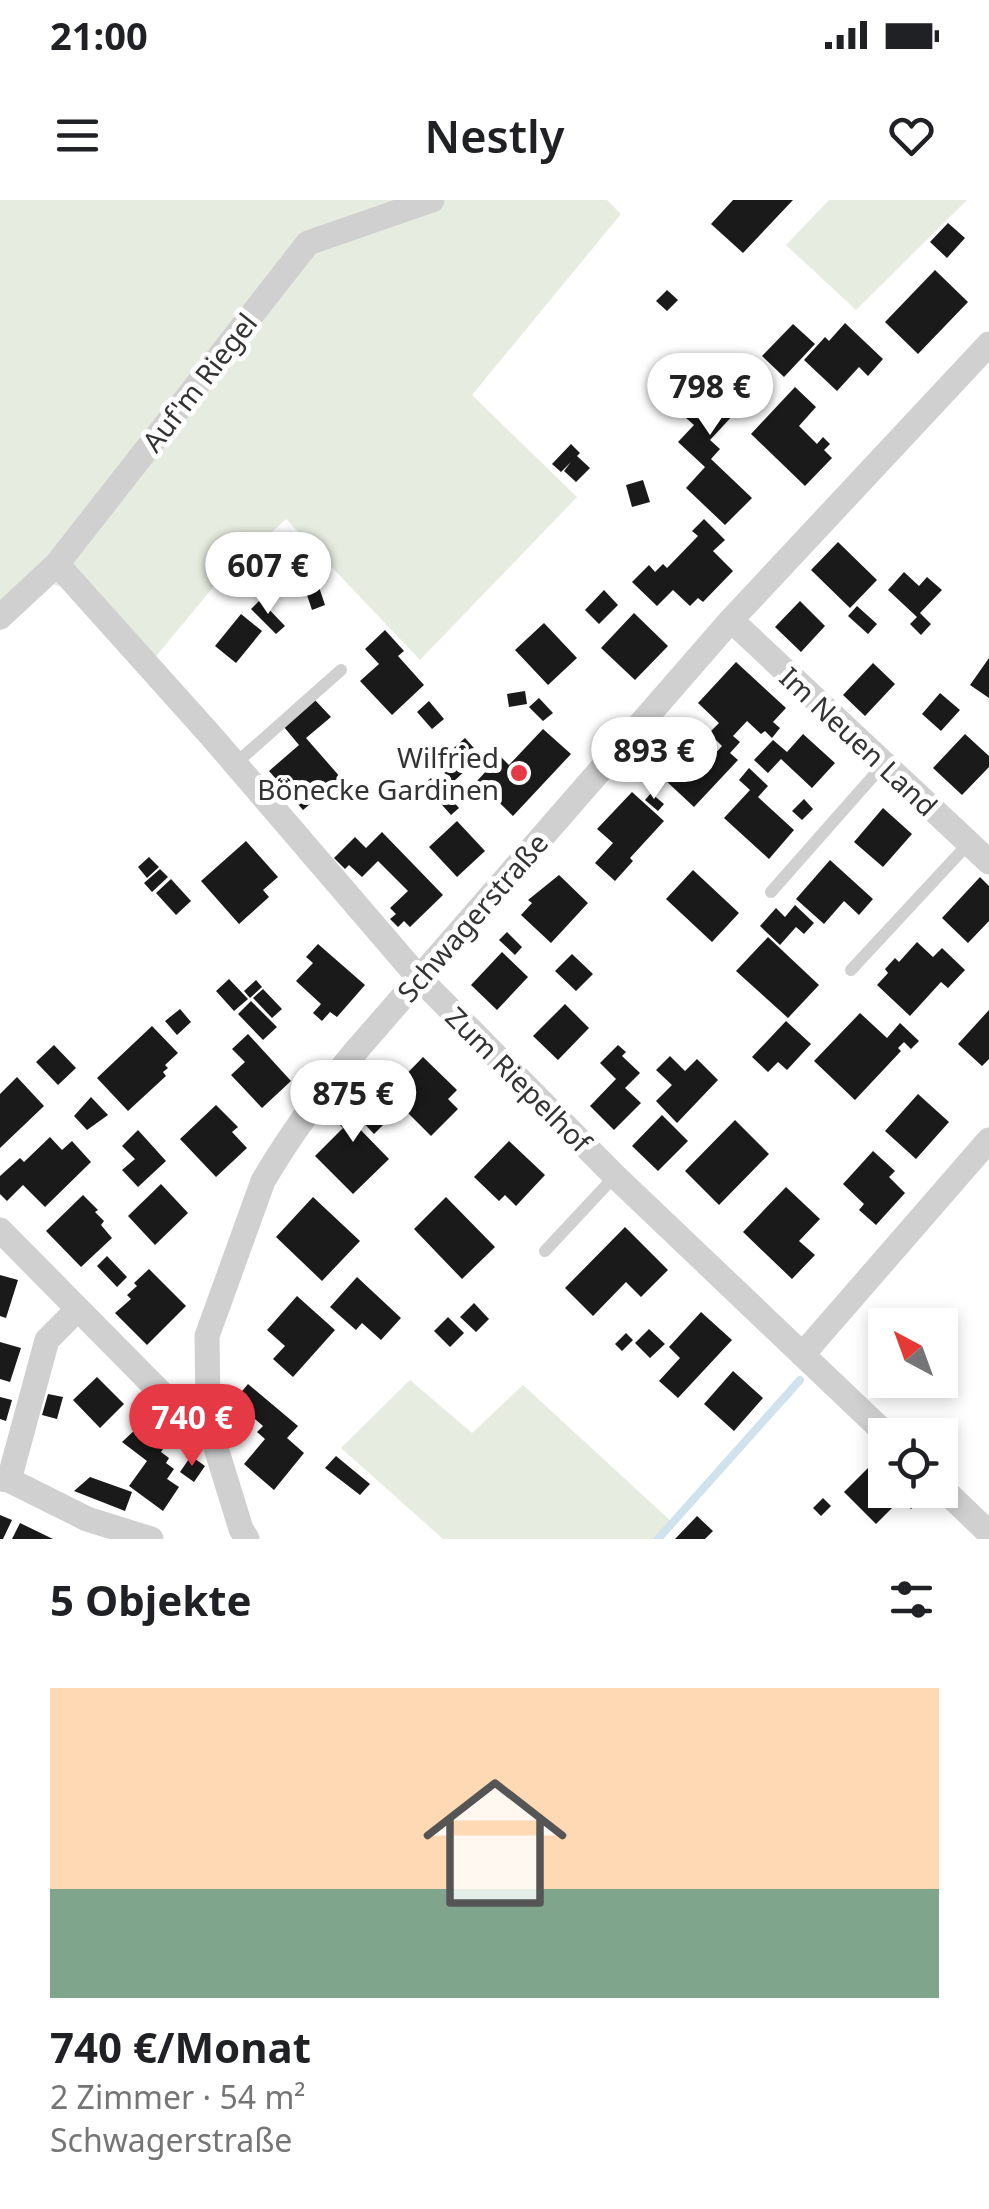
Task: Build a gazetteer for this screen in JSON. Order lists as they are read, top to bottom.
{
  "streets": {
    "street": [
      "Auf'm Riegel",
      "Im Neuen Land",
      "Schwagerstraße",
      "Zum Riepelhof"
    ]
  },
  "crossings": [
    ["Auf'm Riegel", "Zum Riepelhof"],
    ["Im Neuen Land", "Schwagerstraße"],
    ["Schwagerstraße", "Zum Riepelhof"]
  ],
  "places": ["Wilfried Bönecke Gardinen"],
  "north": "top left",
  "page": {
    "status": "21:00",
    "header": "Nestly",
    "price": [
      "798 €",
      "607 €",
      "893 €",
      "875 €",
      "740 €"
    ],
    "heading": "5 Objekte",
    "list": [
      {
        "name": "740 €/Monat",
        "note": "2 Zimmer · 54 m² · Schwagerstraße"
      }
    ]
  }
}
